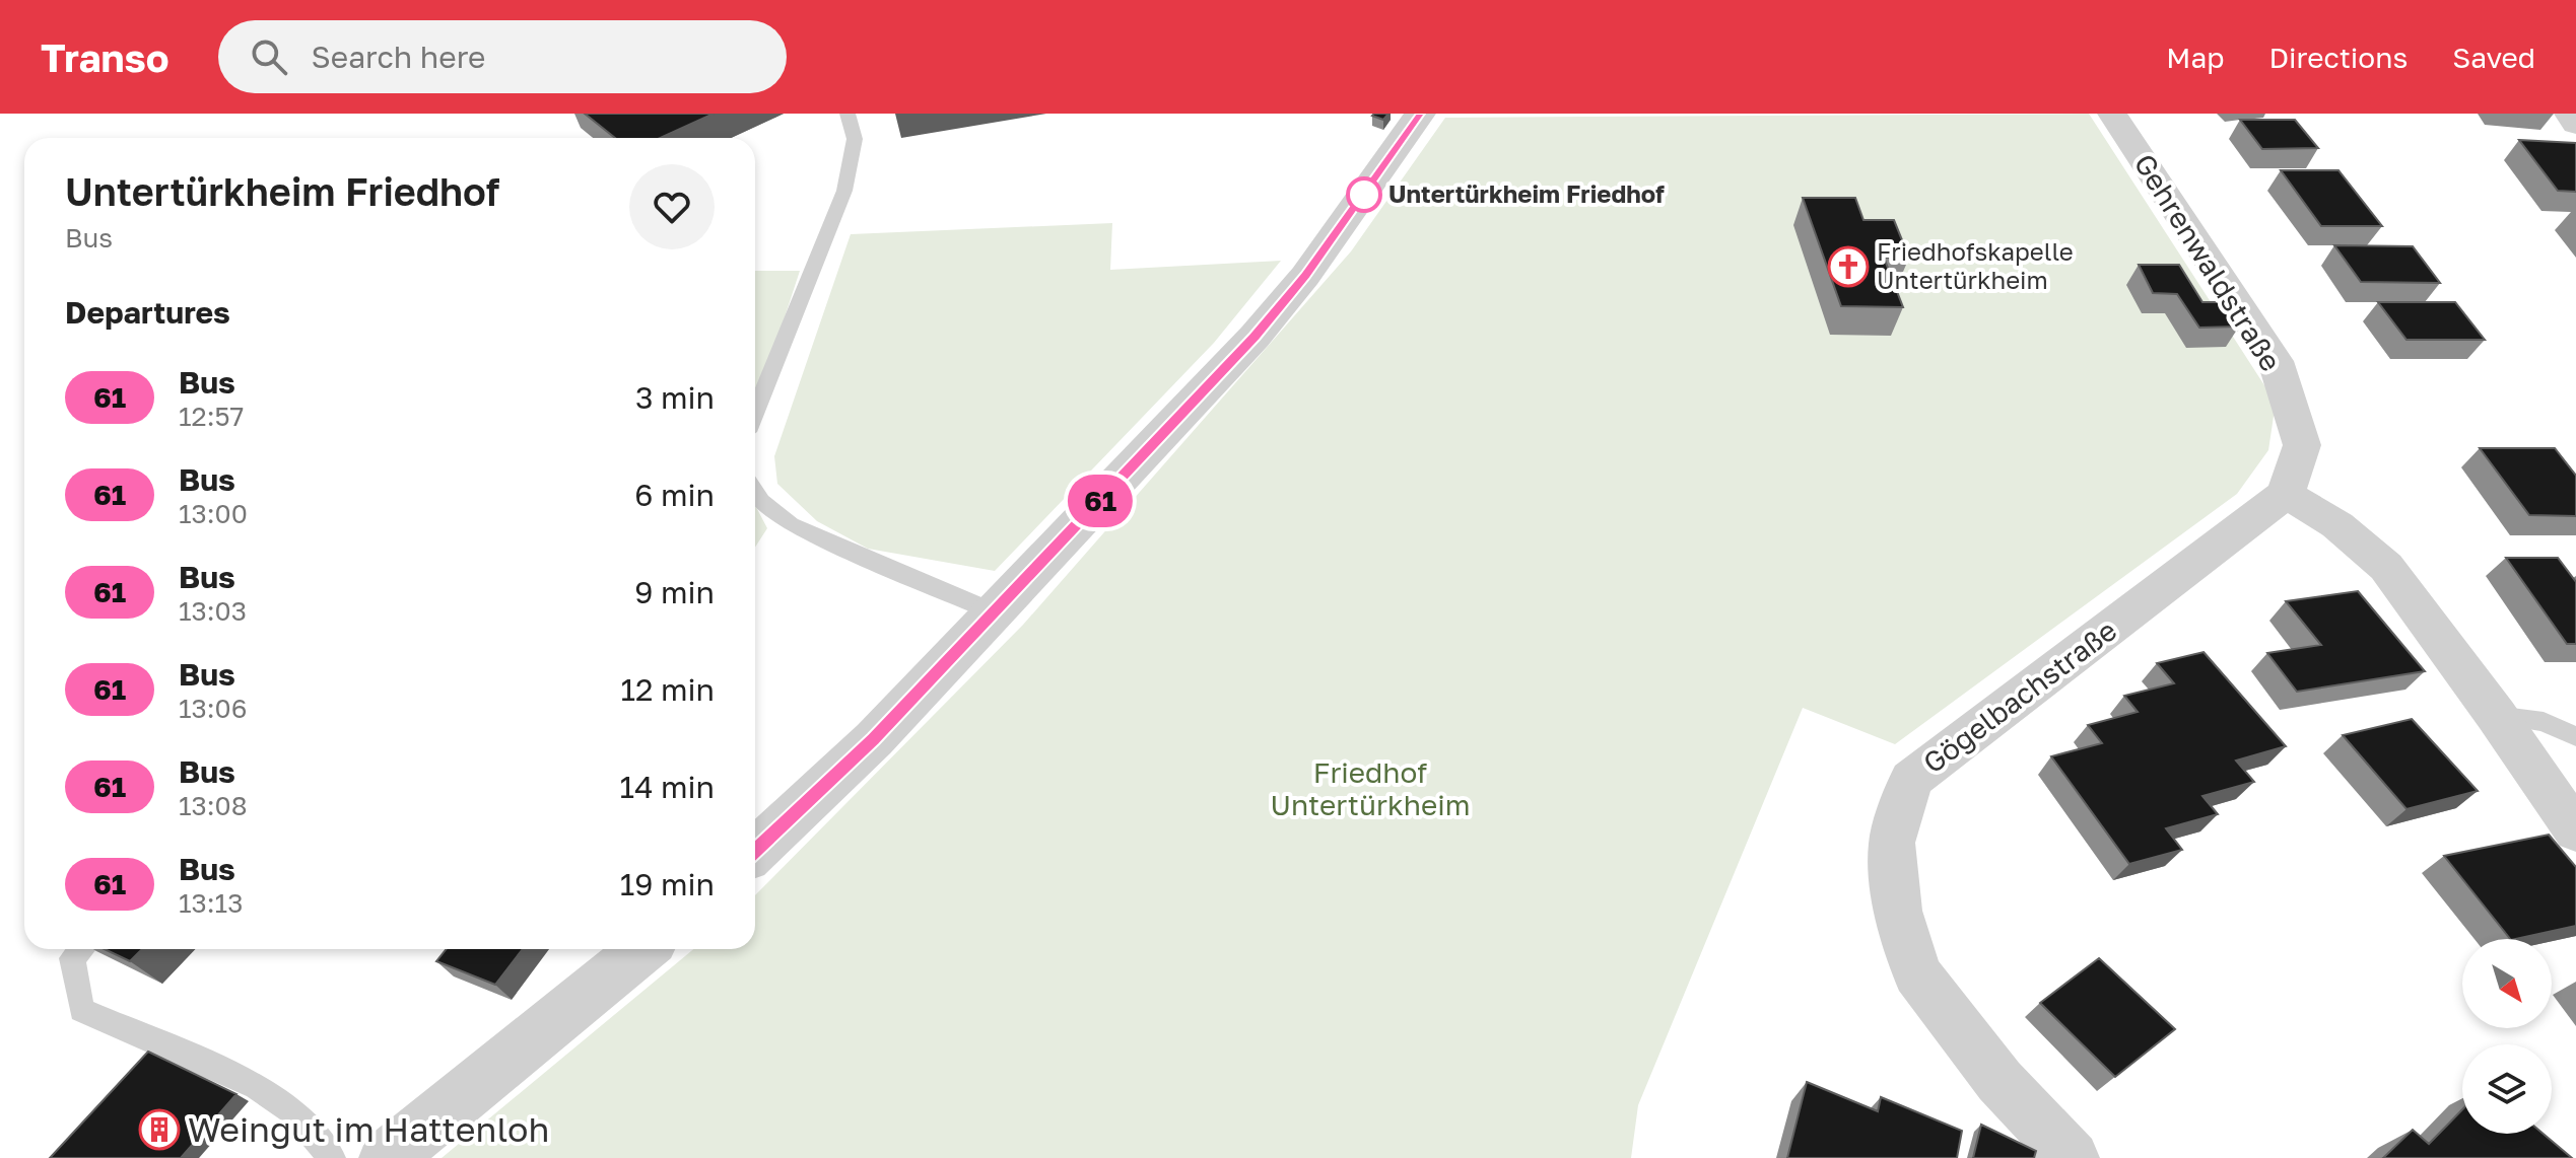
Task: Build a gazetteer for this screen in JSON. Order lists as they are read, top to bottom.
{
  "streets": {
    "street": ["Gehrenwaldstraße", "Gögelbachstraße"]
  },
  "crossings": [
    ["Gehrenwaldstraße", "Gögelbachstraße"]
  ],
  "parks": ["Friedhof Untertürkheim"],
  "places": {
    "other": ["Untertürkheim Friedhof"],
    "church": ["Friedhofskapelle Untertürkheim"],
    "building": ["Weingut im Hattenloh"]
  },
  "lines": ["bus line 61"],
  "north": "bottom right",
  "page": {
    "header": "Transo",
    "search": "Search here",
    "nav": ["Map", "Directions", "Saved"],
    "on_map": "61",
    "heading": [
      ["Untertürkheim Friedhof", "Bus"],
      "Departures"
    ],
    "list": [
      {
        "mark": "61",
        "name": "Bus",
        "note": "12:57",
        "value": "3 min"
      },
      {
        "mark": "61",
        "name": "Bus",
        "note": "13:00",
        "value": "6 min"
      },
      {
        "mark": "61",
        "name": "Bus",
        "note": "13:03",
        "value": "9 min"
      },
      {
        "mark": "61",
        "name": "Bus",
        "note": "13:06",
        "value": "12 min"
      },
      {
        "mark": "61",
        "name": "Bus",
        "note": "13:08",
        "value": "14 min"
      },
      {
        "mark": "61",
        "name": "Bus",
        "note": "13:13",
        "value": "19 min"
      }
    ]
  }
}
